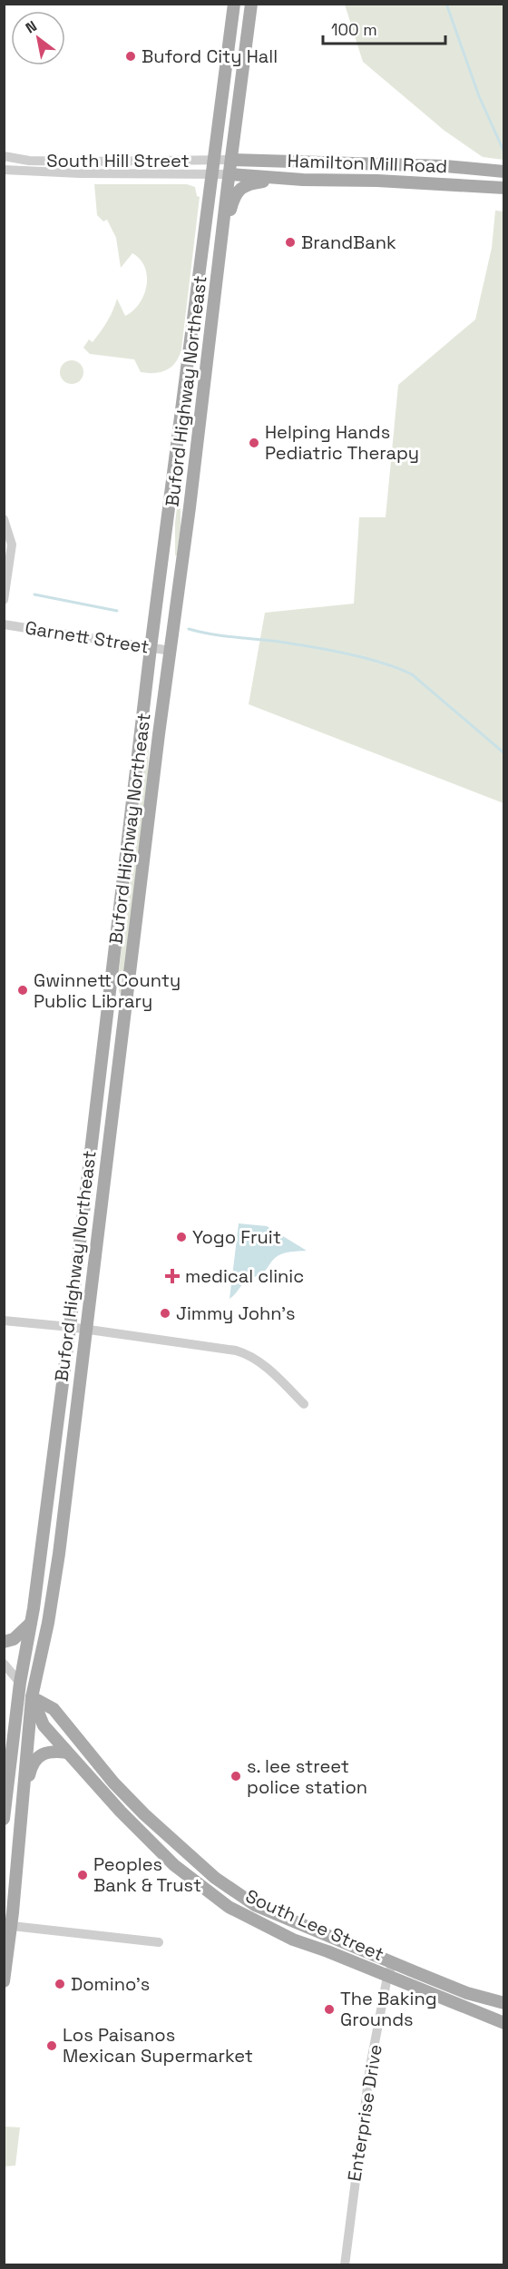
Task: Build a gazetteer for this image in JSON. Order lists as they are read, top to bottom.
{
  "streets": {
    "main road": ["Hamilton Mill Road", "Buford Highway Northeast", "South Lee Street"],
    "street": ["South Hill Street", "Garnett Street", "Enterprise Drive"]
  },
  "crossings": [
    ["South Hill Street", "Hamilton Mill Road"],
    ["South Hill Street", "Buford Highway Northeast"],
    ["Hamilton Mill Road", "Buford Highway Northeast"],
    ["Buford Highway Northeast", "Garnett Street"],
    ["Buford Highway Northeast", "South Lee Street"],
    ["South Lee Street", "Enterprise Drive"]
  ],
  "places": {
    "other": [
      "Buford City Hall",
      "BrandBank",
      "Helping Hands Pediatric Therapy",
      "Gwinnett County Public Library",
      "Yogo Fruit",
      "Jimmy John's",
      "s. lee street police station",
      "Peoples Bank & Trust",
      "Domino's",
      "The Baking Grounds",
      "Los Paisanos Mexican Supermarket"
    ],
    "health": ["medical clinic"]
  },
  "scale_bar": "100 m",
  "north": "top left"
}
